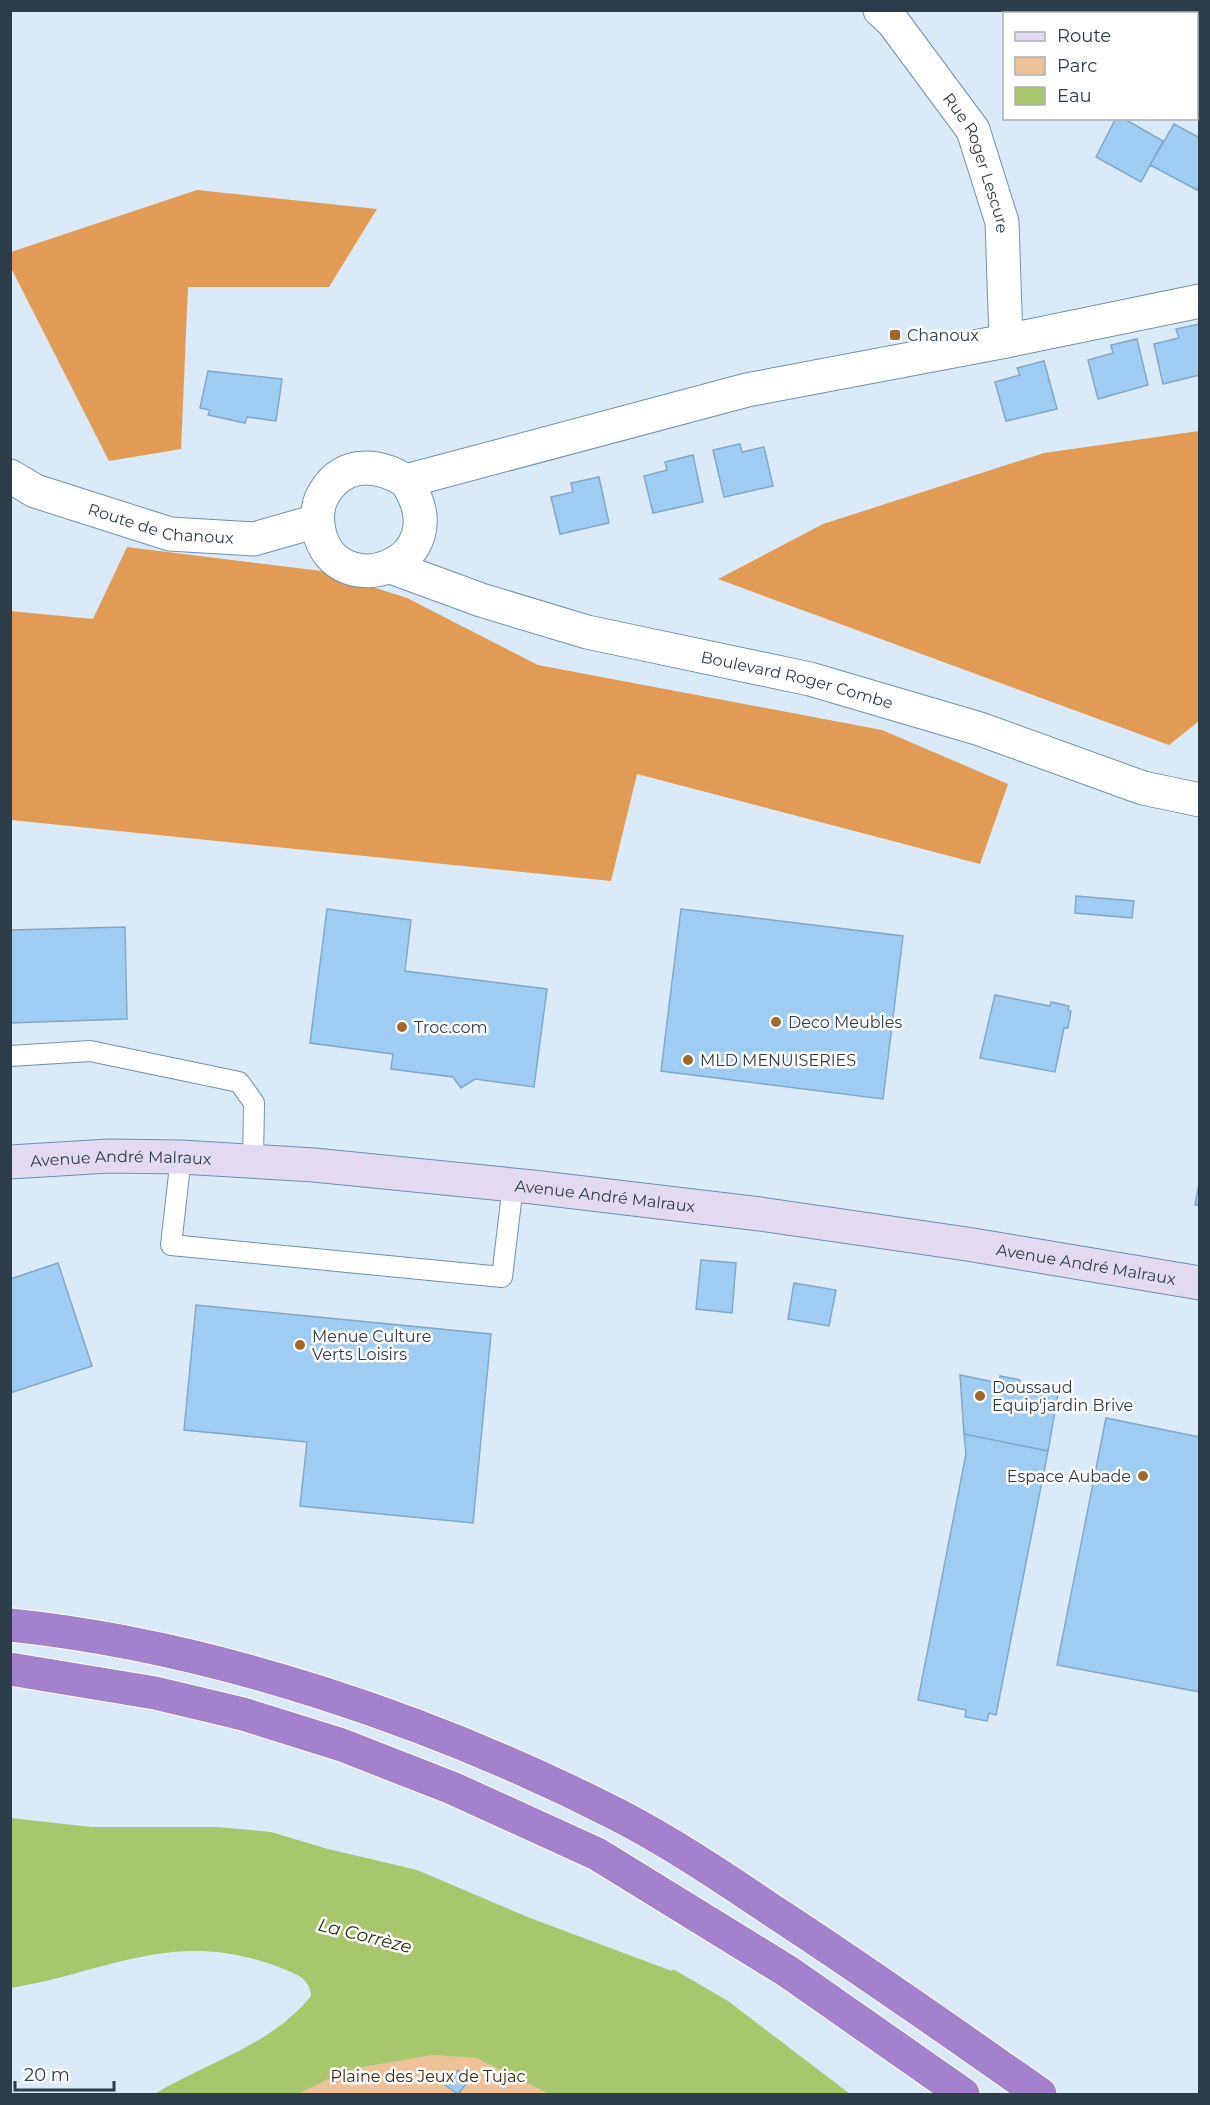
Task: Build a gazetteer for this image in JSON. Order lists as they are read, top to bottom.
{
  "streets": {
    "street": [
      "Rue Roger Lescure",
      "Route de Chanoux",
      "Boulevard Roger Combe",
      "Avenue André Malraux"
    ]
  },
  "crossings": [
    ["Route de Chanoux", "Boulevard Roger Combe"]
  ],
  "water": ["La Corrèze"],
  "parks": ["Plaine des Jeux de Tujac"],
  "places": {
    "transit": ["Chanoux"],
    "other": [
      "Deco Meubles",
      "Troc.com",
      "MLD MENUISERIES",
      "Menue Culture Verts Loisirs",
      "Doussaud Equip'jardin Brive",
      "Espace Aubade"
    ]
  },
  "legend": ["Route", "Parc", "Eau"],
  "scale_bar": "20 m"
}
